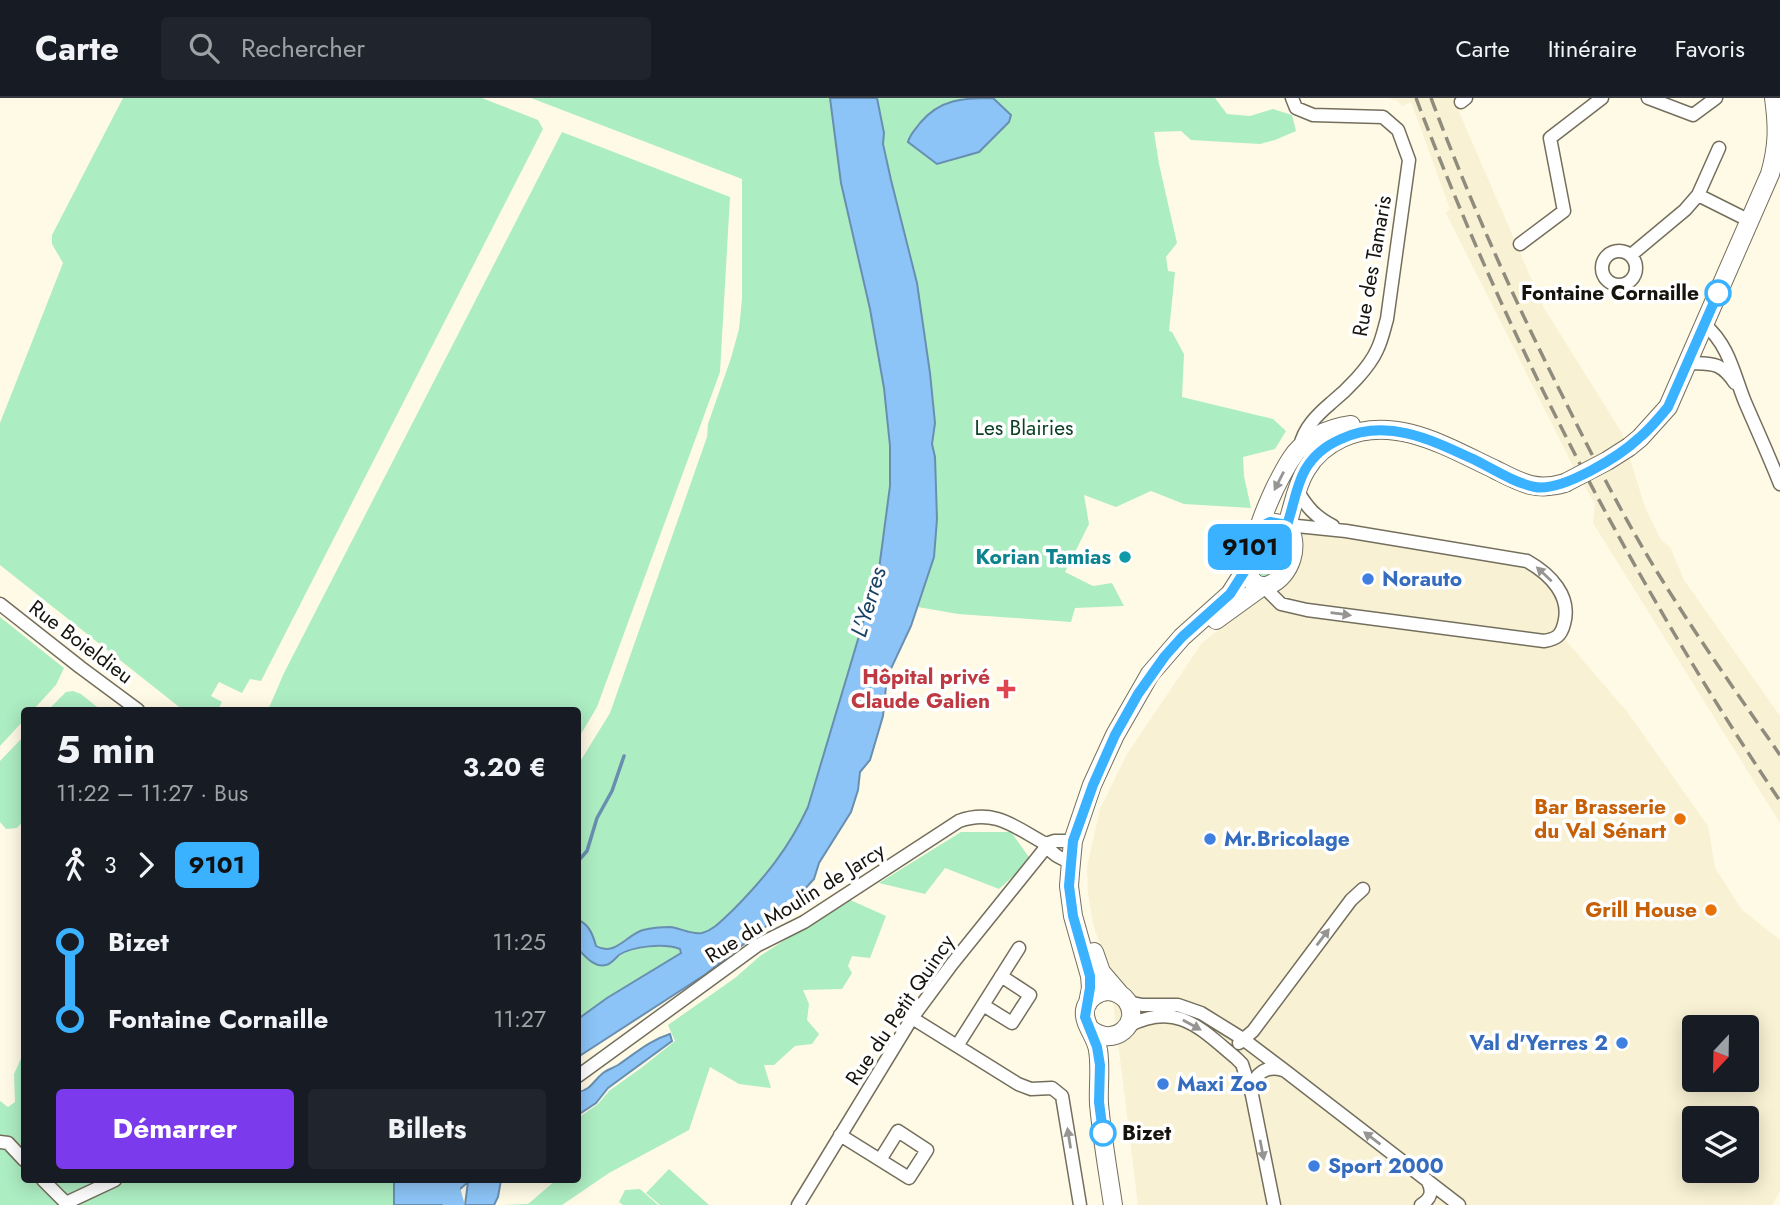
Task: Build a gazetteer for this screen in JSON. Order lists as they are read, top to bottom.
{
  "streets": {
    "street": [
      "Rue des Tamaris",
      "Rue Boieldieu",
      "Rue du Moulin de Jarcy",
      "Rue du Petit Quincy"
    ]
  },
  "crossings": [
    ["Rue du Moulin de Jarcy", "Rue du Petit Quincy"]
  ],
  "water": ["L'Yerres"],
  "parks": ["Les Blairies"],
  "places": {
    "other": [
      "Fontaine Cornaille",
      "Korian Tamias",
      "Norauto",
      "Bar Brasserie du Val Sénart",
      "Mr.Bricolage",
      "Grill House",
      "Val d'Yerres 2",
      "Maxi Zoo",
      "Bizet",
      "Sport 2000"
    ],
    "health": ["Hôpital privé Claude Galien"]
  },
  "lines": ["bus line 9101"],
  "north": "bottom",
  "page": {
    "header": "Carte",
    "search": "Rechercher",
    "nav": ["Carte", "Itinéraire", "Favoris"],
    "on_map": "9101",
    "heading": ["5 min", "11:22 – 11:27 · Bus", "3.20 €"],
    "legs": ["3", "9101"],
    "list": [
      {
        "name": "Bizet",
        "value": "11:25"
      },
      {
        "name": "Fontaine Cornaille",
        "value": "11:27"
      }
    ],
    "buttons": ["Démarrer", "Billets"]
  }
}
